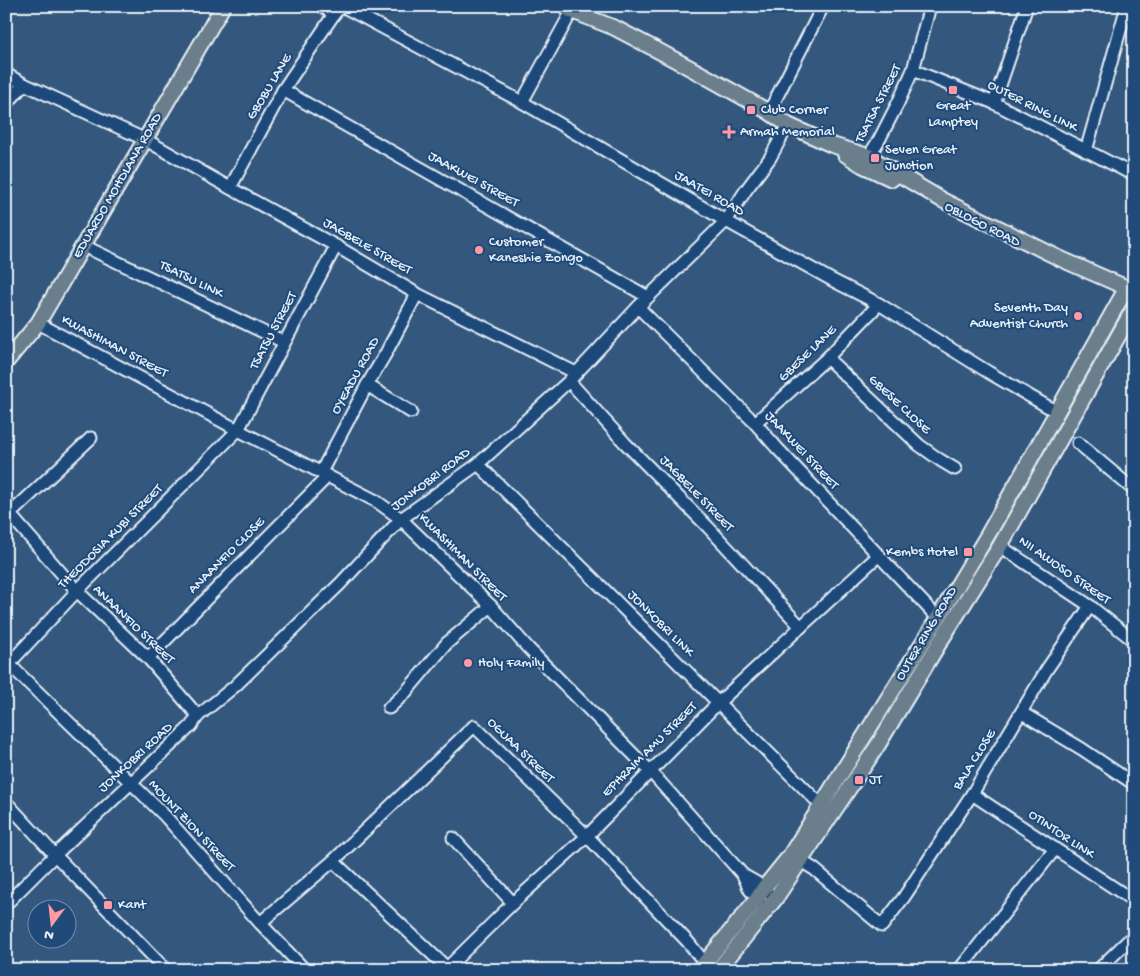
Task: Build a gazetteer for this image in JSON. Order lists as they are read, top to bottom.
{
  "streets": {
    "main road": ["EDUARDO MOHDLANA ROAD", "OBLOGO ROAD", "OUTER RING ROAD"],
    "street": [
      "GBOBU LANE",
      "TSATSA STREET",
      "OUTER RING LINK",
      "JAAKWEI STREET",
      "JAATEI ROAD",
      "JAGBELE STREET",
      "TSATSU LINK",
      "TSATSU STREET",
      "KWASHIMAN STREET",
      "GBESE LANE",
      "OYEADU ROAD",
      "GBESE CLOSE",
      "JONKOBRI ROAD",
      "THEODOSIA KUBI STREET",
      "ANAANFIO CLOSE",
      "NII AWOSO STREET",
      "JONKOBRI LINK",
      "ANAANFIO STREET",
      "EPHRAIM AMU STREET",
      "OGUAA STREET",
      "BALA CLOSE",
      "MOUNT ZION STREET",
      "OTINTOR LINK"
    ]
  },
  "crossings": [
    ["GBOBU LANE", "JAAKWEI STREET"],
    ["GBOBU LANE", "JAATEI ROAD"],
    ["GBOBU LANE", "JAGBELE STREET"],
    ["TSATSA STREET", "OUTER RING LINK"],
    ["TSATSA STREET", "OBLOGO ROAD"],
    ["JAAKWEI STREET", "GBESE LANE"],
    ["JAAKWEI STREET", "JONKOBRI ROAD"],
    ["JAAKWEI STREET", "OUTER RING ROAD"],
    ["JAAKWEI STREET", "EPHRAIM AMU STREET"],
    ["EDUARDO MOHDLANA ROAD", "JAGBELE STREET"],
    ["EDUARDO MOHDLANA ROAD", "TSATSU LINK"],
    ["EDUARDO MOHDLANA ROAD", "KWASHIMAN STREET"],
    ["JAATEI ROAD", "GBESE LANE"],
    ["JAATEI ROAD", "JONKOBRI ROAD"],
    ["JAATEI ROAD", "OUTER RING ROAD"],
    ["OBLOGO ROAD", "JONKOBRI ROAD"],
    ["OBLOGO ROAD", "OUTER RING ROAD"],
    ["JAGBELE STREET", "TSATSU STREET"],
    ["JAGBELE STREET", "OYEADU ROAD"],
    ["JAGBELE STREET", "JONKOBRI ROAD"],
    ["JAGBELE STREET", "EPHRAIM AMU STREET"],
    ["TSATSU LINK", "TSATSU STREET"],
    ["TSATSU STREET", "KWASHIMAN STREET"],
    ["TSATSU STREET", "THEODOSIA KUBI STREET"],
    ["KWASHIMAN STREET", "OYEADU ROAD"],
    ["KWASHIMAN STREET", "JONKOBRI ROAD"],
    ["KWASHIMAN STREET", "THEODOSIA KUBI STREET"],
    ["KWASHIMAN STREET", "ANAANFIO CLOSE"],
    ["KWASHIMAN STREET", "OUTER RING ROAD"],
    ["KWASHIMAN STREET", "EPHRAIM AMU STREET"],
    ["GBESE LANE", "GBESE CLOSE"],
    ["OYEADU ROAD", "ANAANFIO CLOSE"],
    ["JONKOBRI ROAD", "JONKOBRI LINK"],
    ["JONKOBRI ROAD", "ANAANFIO STREET"],
    ["JONKOBRI ROAD", "MOUNT ZION STREET"],
    ["THEODOSIA KUBI STREET", "ANAANFIO STREET"],
    ["THEODOSIA KUBI STREET", "MOUNT ZION STREET"],
    ["ANAANFIO CLOSE", "ANAANFIO STREET"],
    ["NII AWOSO STREET", "OUTER RING ROAD"],
    ["NII AWOSO STREET", "BALA CLOSE"],
    ["JONKOBRI LINK", "OUTER RING ROAD"],
    ["JONKOBRI LINK", "EPHRAIM AMU STREET"],
    ["OUTER RING ROAD", "OGUAA STREET"],
    ["OUTER RING ROAD", "BALA CLOSE"],
    ["EPHRAIM AMU STREET", "OGUAA STREET"],
    ["OGUAA STREET", "MOUNT ZION STREET"],
    ["BALA CLOSE", "OTINTOR LINK"]
  ],
  "places": {
    "transit": [
      "Great Lamptey",
      "Club Corner",
      "Seven Great Junction",
      "Kembs Hotel",
      "JT",
      "Kant"
    ],
    "health": ["Armah Memorial"],
    "other": ["Customer Kaneshie Zongo", "Seventh Day Adventist Church", "Holy Family"]
  },
  "north": "bottom"
}
